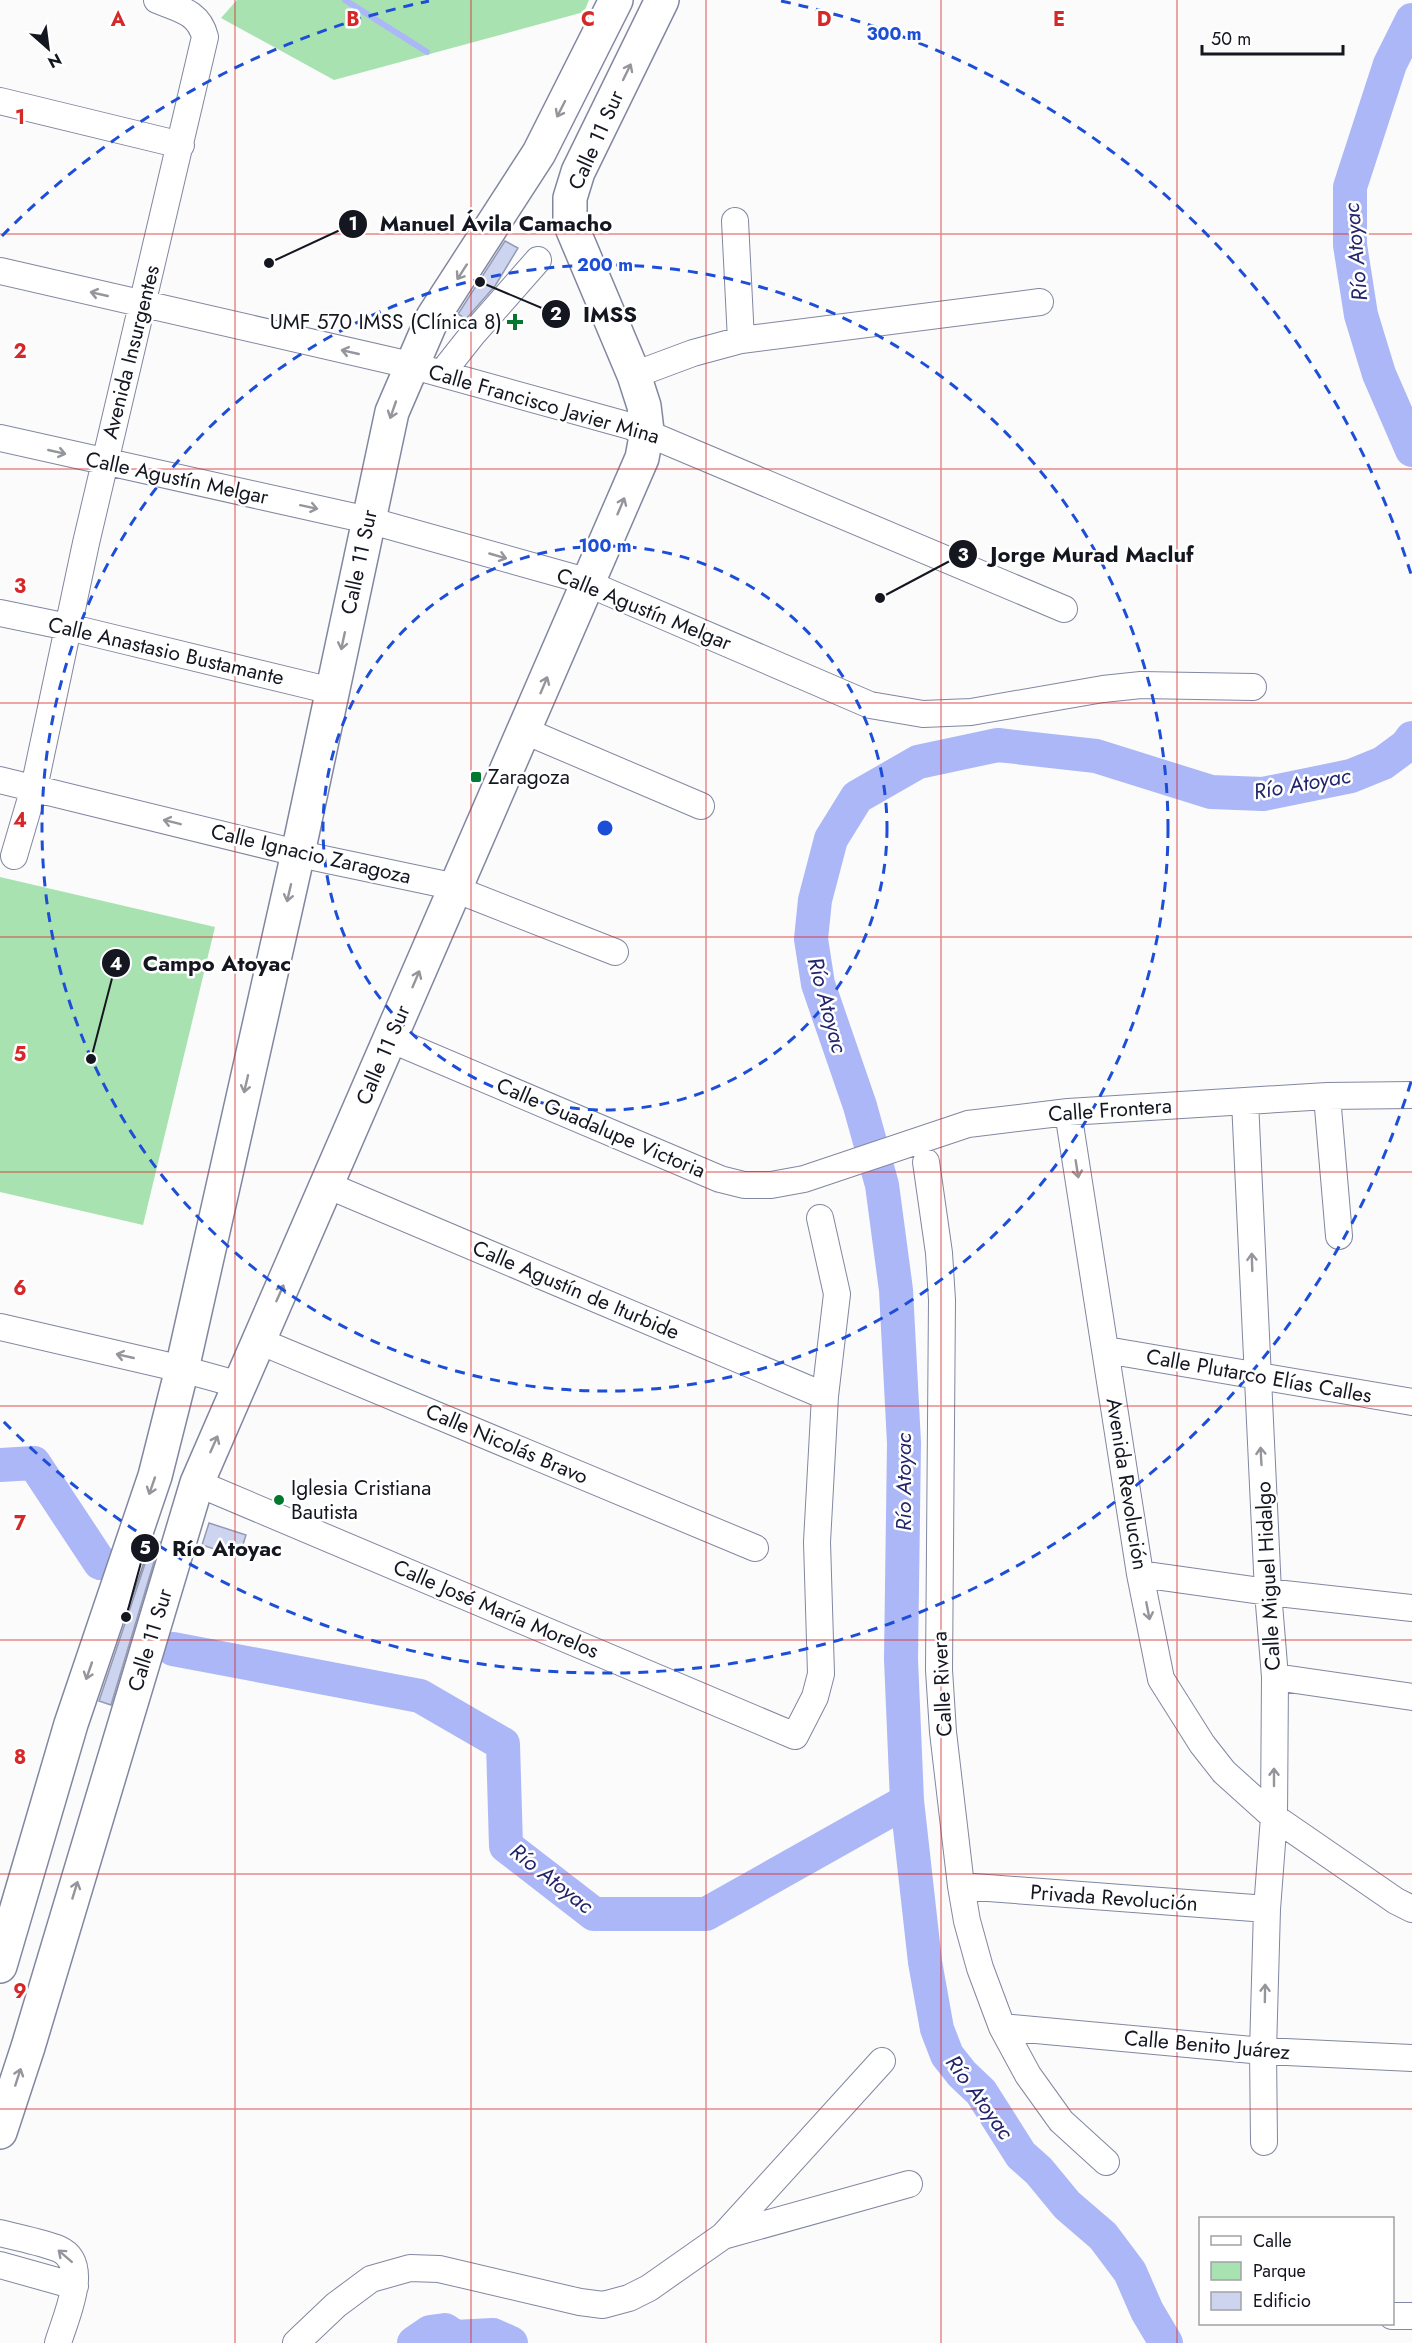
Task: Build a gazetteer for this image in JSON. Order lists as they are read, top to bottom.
{
  "streets": {
    "main road": ["Calle 11 Sur"],
    "street": [
      "Avenida Insurgentes",
      "Calle Francisco Javier Mina",
      "Calle Agustín Melgar",
      "Calle Anastasio Bustamante",
      "Calle Ignacio Zaragoza",
      "Calle Frontera",
      "Calle Guadalupe Victoria",
      "Calle Agustín de Iturbide",
      "Calle Plutarco Elías Calles",
      "Calle Nicolás Bravo",
      "Avenida Revolución",
      "Calle Miguel Hidalgo",
      "Calle José María Morelos",
      "Calle Rivera",
      "Privada Revolución",
      "Calle Benito Juárez"
    ]
  },
  "crossings": [
    ["Calle 11 Sur", "Calle Francisco Javier Mina"],
    ["Calle 11 Sur", "Calle Agustín Melgar"],
    ["Calle 11 Sur", "Calle Anastasio Bustamante"],
    ["Calle 11 Sur", "Calle Ignacio Zaragoza"],
    ["Calle 11 Sur", "Calle Guadalupe Victoria"],
    ["Calle 11 Sur", "Calle Agustín de Iturbide"],
    ["Calle 11 Sur", "Calle Nicolás Bravo"],
    ["Calle 11 Sur", "Calle José María Morelos"],
    ["Avenida Insurgentes", "Calle Francisco Javier Mina"],
    ["Avenida Insurgentes", "Calle Agustín Melgar"],
    ["Avenida Insurgentes", "Calle Anastasio Bustamante"],
    ["Avenida Insurgentes", "Calle Ignacio Zaragoza"],
    ["Calle Frontera", "Calle Guadalupe Victoria"],
    ["Calle Frontera", "Avenida Revolución"],
    ["Calle Frontera", "Calle Miguel Hidalgo"],
    ["Calle Agustín de Iturbide", "Calle José María Morelos"],
    ["Calle Plutarco Elías Calles", "Avenida Revolución"],
    ["Calle Plutarco Elías Calles", "Calle Miguel Hidalgo"],
    ["Avenida Revolución", "Calle Miguel Hidalgo"],
    ["Calle Miguel Hidalgo", "Privada Revolución"],
    ["Calle Miguel Hidalgo", "Calle Benito Juárez"],
    ["Calle Rivera", "Privada Revolución"],
    ["Calle Rivera", "Calle Benito Juárez"]
  ],
  "one_way": [
    "Calle Agustín Melgar",
    "Calle Ignacio Zaragoza",
    "Avenida Revolución",
    "Calle Miguel Hidalgo"
  ],
  "water": ["Río Atoyac"],
  "places": {
    "other": [
      "Manuel Ávila Camacho",
      "IMSS",
      "Jorge Murad Macluf",
      "Campo Atoyac",
      "Iglesia Cristiana Bautista",
      "Río Atoyac"
    ],
    "health": ["UMF 570 IMSS (Clínica 8)"],
    "transit": ["Zaragoza"]
  },
  "legend": ["Calle", "Parque", "Edificio"],
  "scale_bar": "50 m",
  "north": "bottom right",
  "grid": {
    "columns": [
      "A",
      "B",
      "C",
      "D",
      "E"
    ],
    "rows": [
      "1",
      "2",
      "3",
      "4",
      "5",
      "6",
      "7",
      "8",
      "9"
    ]
  },
  "rings": ["300 m", "200 m", "100 m"]
}
